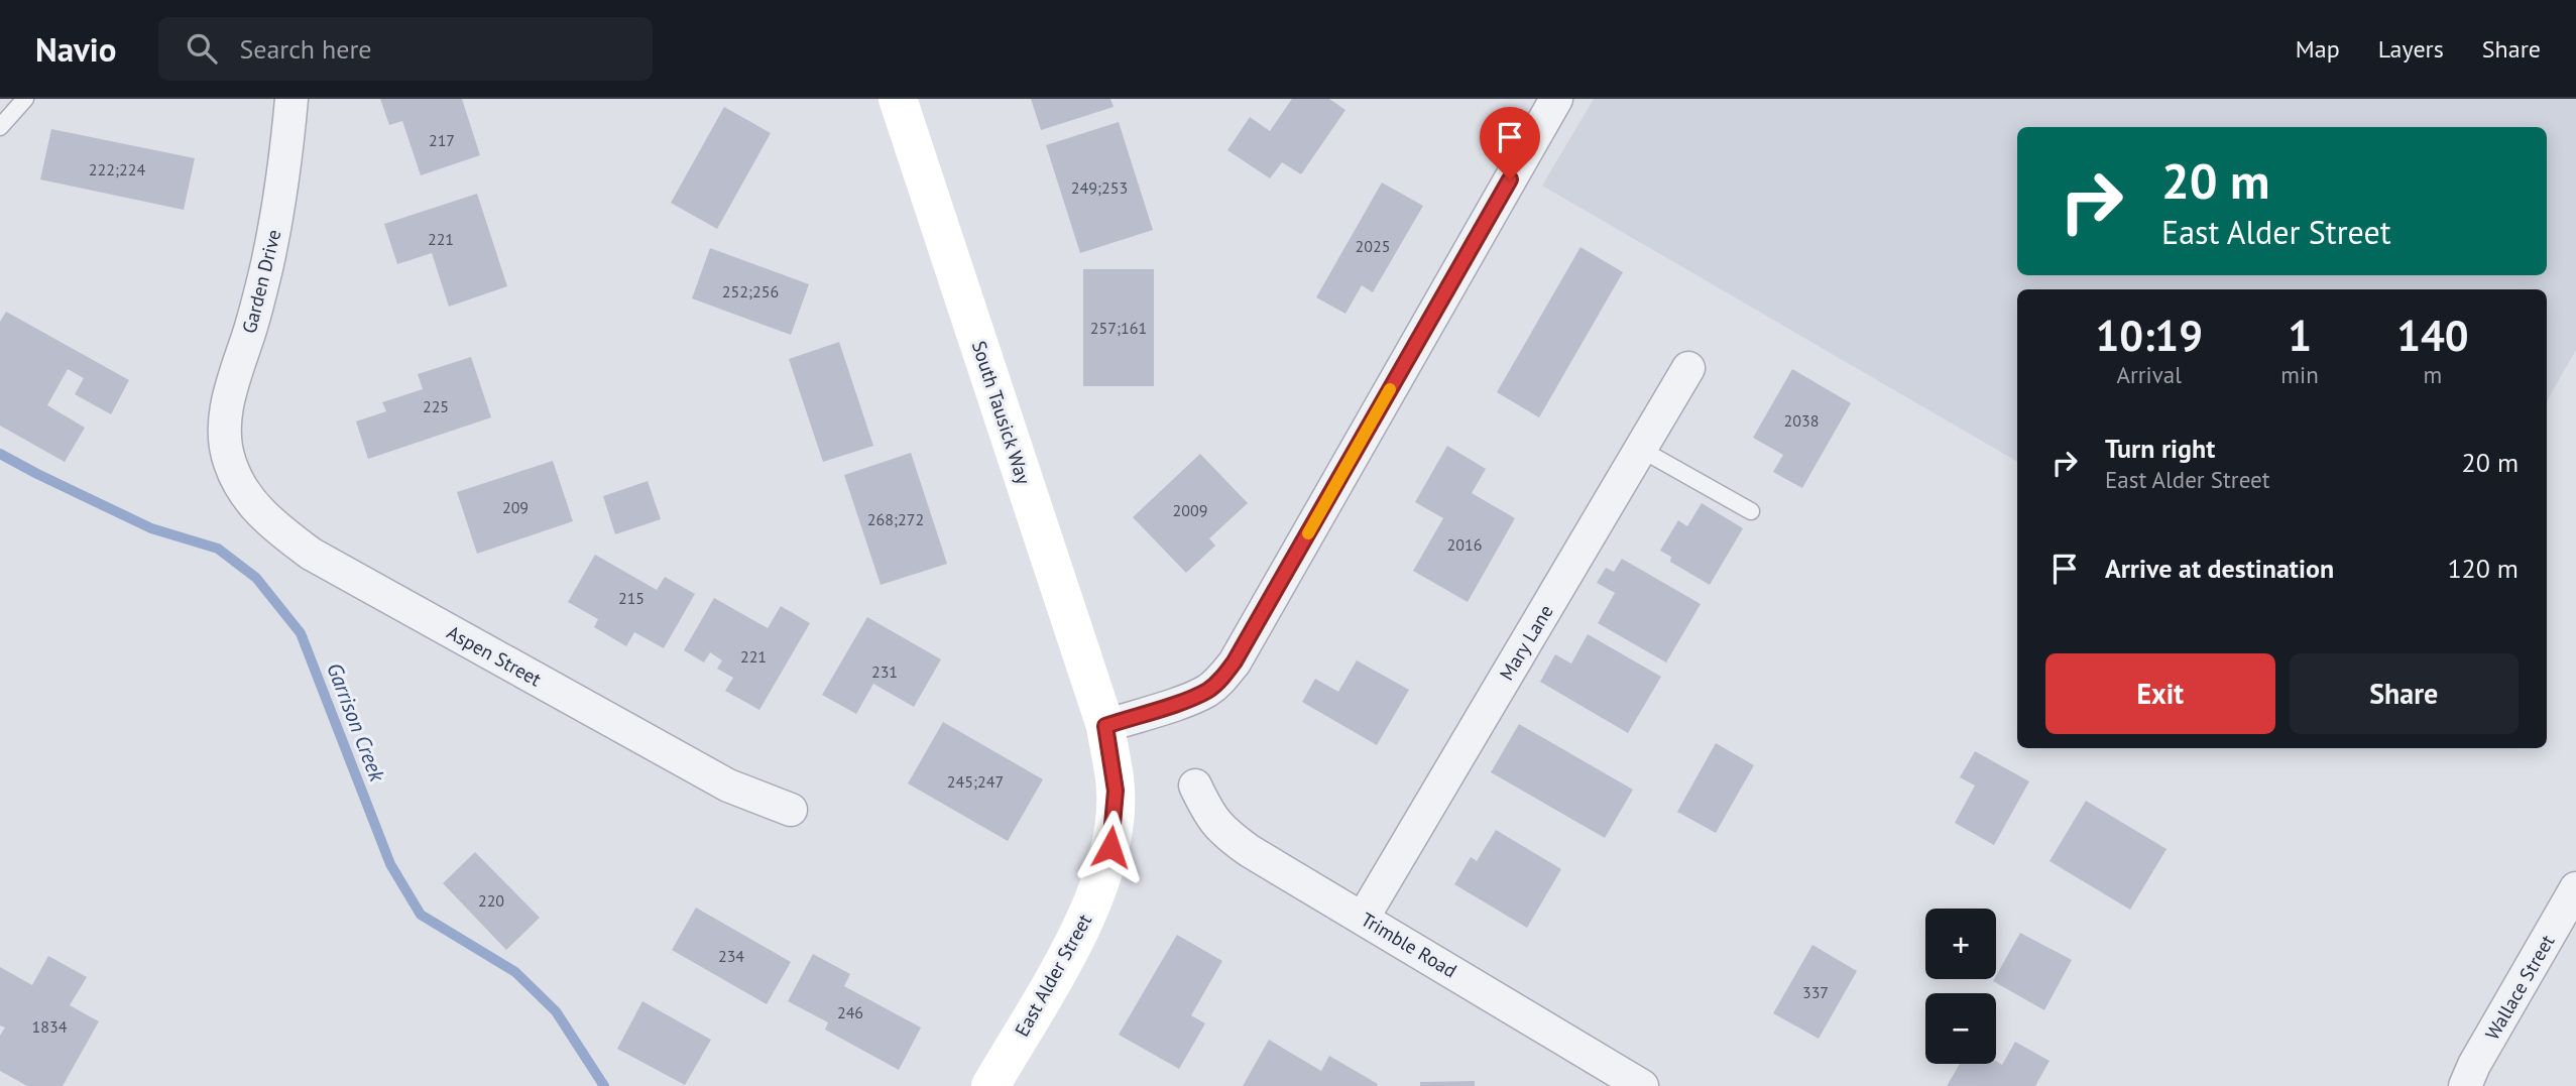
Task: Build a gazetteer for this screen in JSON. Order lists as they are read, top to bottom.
{
  "streets": {
    "main road": ["South Tausick Way", "East Alder Street"],
    "street": [
      "Garden Drive",
      "Mary Lane",
      "Aspen Street",
      "Trimble Road",
      "Wallace Street"
    ]
  },
  "crossings": [
    ["Garden Drive", "Aspen Street"],
    ["South Tausick Way", "East Alder Street"],
    ["Mary Lane", "Trimble Road"]
  ],
  "water": ["Garrison Creek"],
  "house_numbers": [
    "217",
    "222;224",
    "249;253",
    "221",
    "2025",
    "252;256",
    "257;161",
    "225",
    "2038",
    "209",
    "2009",
    "268;272",
    "2016",
    "215",
    "221",
    "231",
    "245;247",
    "220",
    "234",
    "337",
    "246",
    "1834"
  ],
  "page": {
    "header": "Navio",
    "search": "Search here",
    "nav": ["Map", "Layers", "Share"],
    "turn": ["20 m", "East Alder Street"],
    "eta": [
      "10:19",
      "Arrival",
      "1",
      "min",
      "140",
      "m"
    ],
    "list": [
      {
        "name": "Turn right",
        "note": "East Alder Street",
        "value": "20 m"
      },
      {
        "name": "Arrive at destination",
        "value": "120 m"
      }
    ],
    "buttons": ["Exit", "Share"],
    "map_buttons": ["+", "−"]
  }
}
